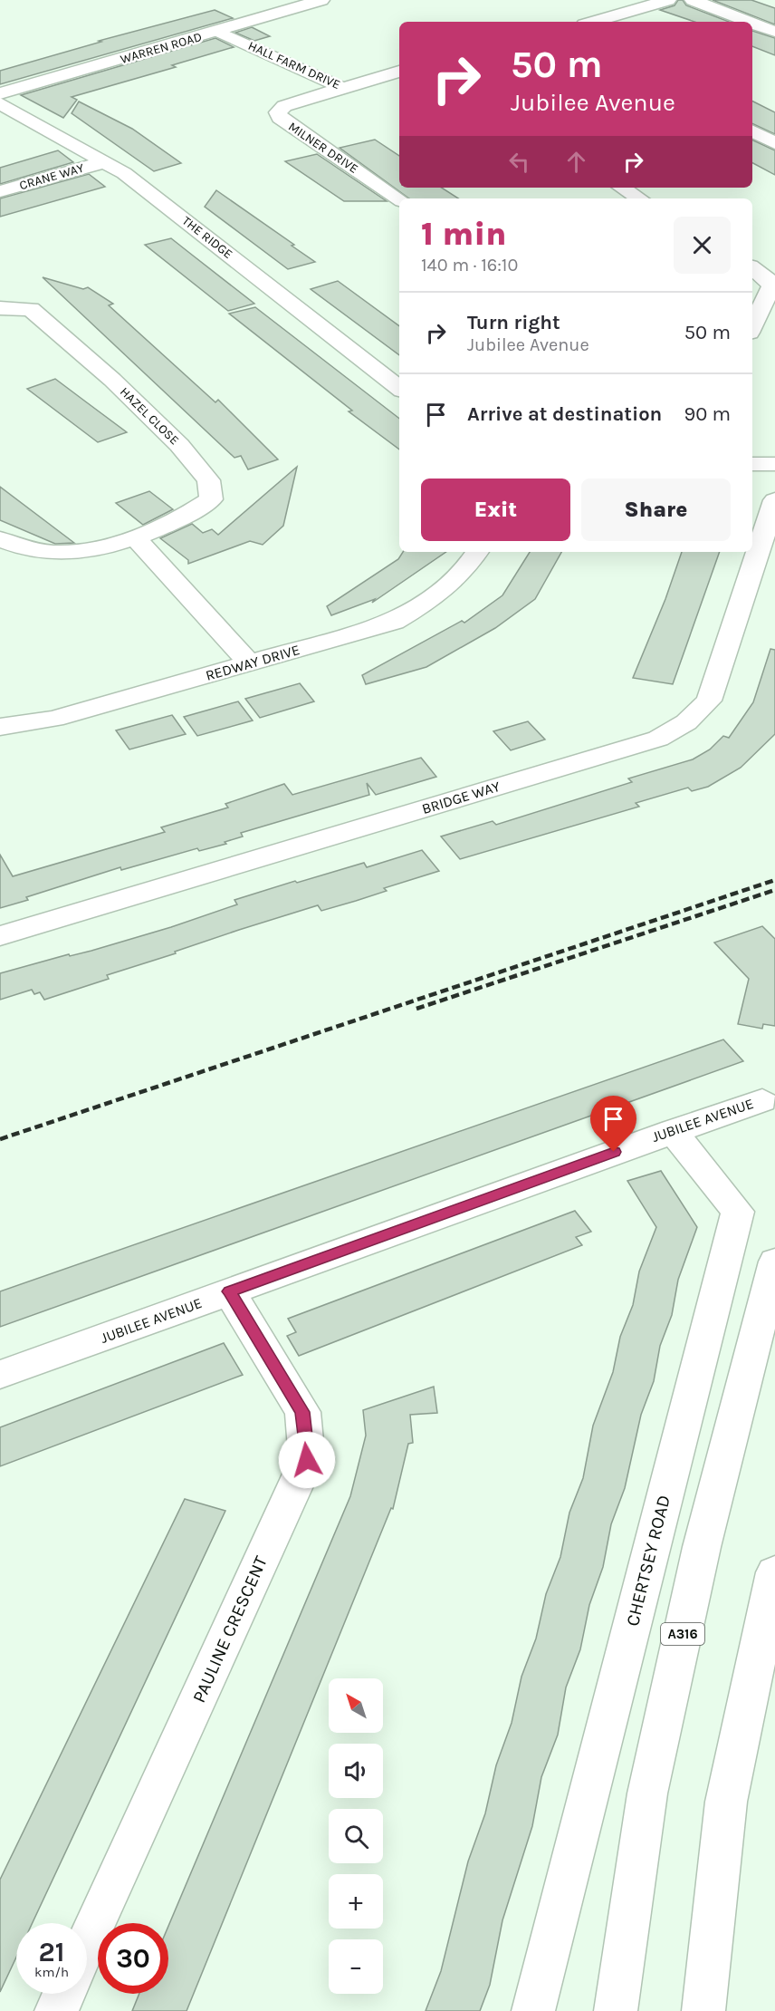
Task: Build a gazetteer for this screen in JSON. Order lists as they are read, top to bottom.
{
  "streets": {
    "main road": [
      "WARREN ROAD",
      "HALL FARM DRIVE",
      "MILNER DRIVE",
      "CRANE WAY",
      "THE RIDGE",
      "HAZEL CLOSE",
      "REDWAY DRIVE",
      "BRIDGE WAY",
      "JUBILEE AVENUE",
      "CHERTSEY ROAD",
      "PAULINE CRESCENT",
      "A316"
    ]
  },
  "crossings": [
    ["WARREN ROAD", "HALL FARM DRIVE"],
    ["HALL FARM DRIVE", "MILNER DRIVE"],
    ["CRANE WAY", "THE RIDGE"],
    ["JUBILEE AVENUE", "CHERTSEY ROAD"],
    ["JUBILEE AVENUE", "PAULINE CRESCENT"]
  ],
  "north": "top left",
  "page": {
    "turn": ["50 m", "Jubilee Avenue"],
    "heading": ["1 min", "140 m · 16:10"],
    "list": [
      {
        "name": "Turn right",
        "note": "Jubilee Avenue",
        "value": "50 m"
      },
      {
        "name": "Arrive at destination",
        "value": "90 m"
      }
    ],
    "buttons": ["Exit", "Share"],
    "map_buttons": ["+", "−"],
    "speed": "21 km/h",
    "limit": "30"
  }
}
